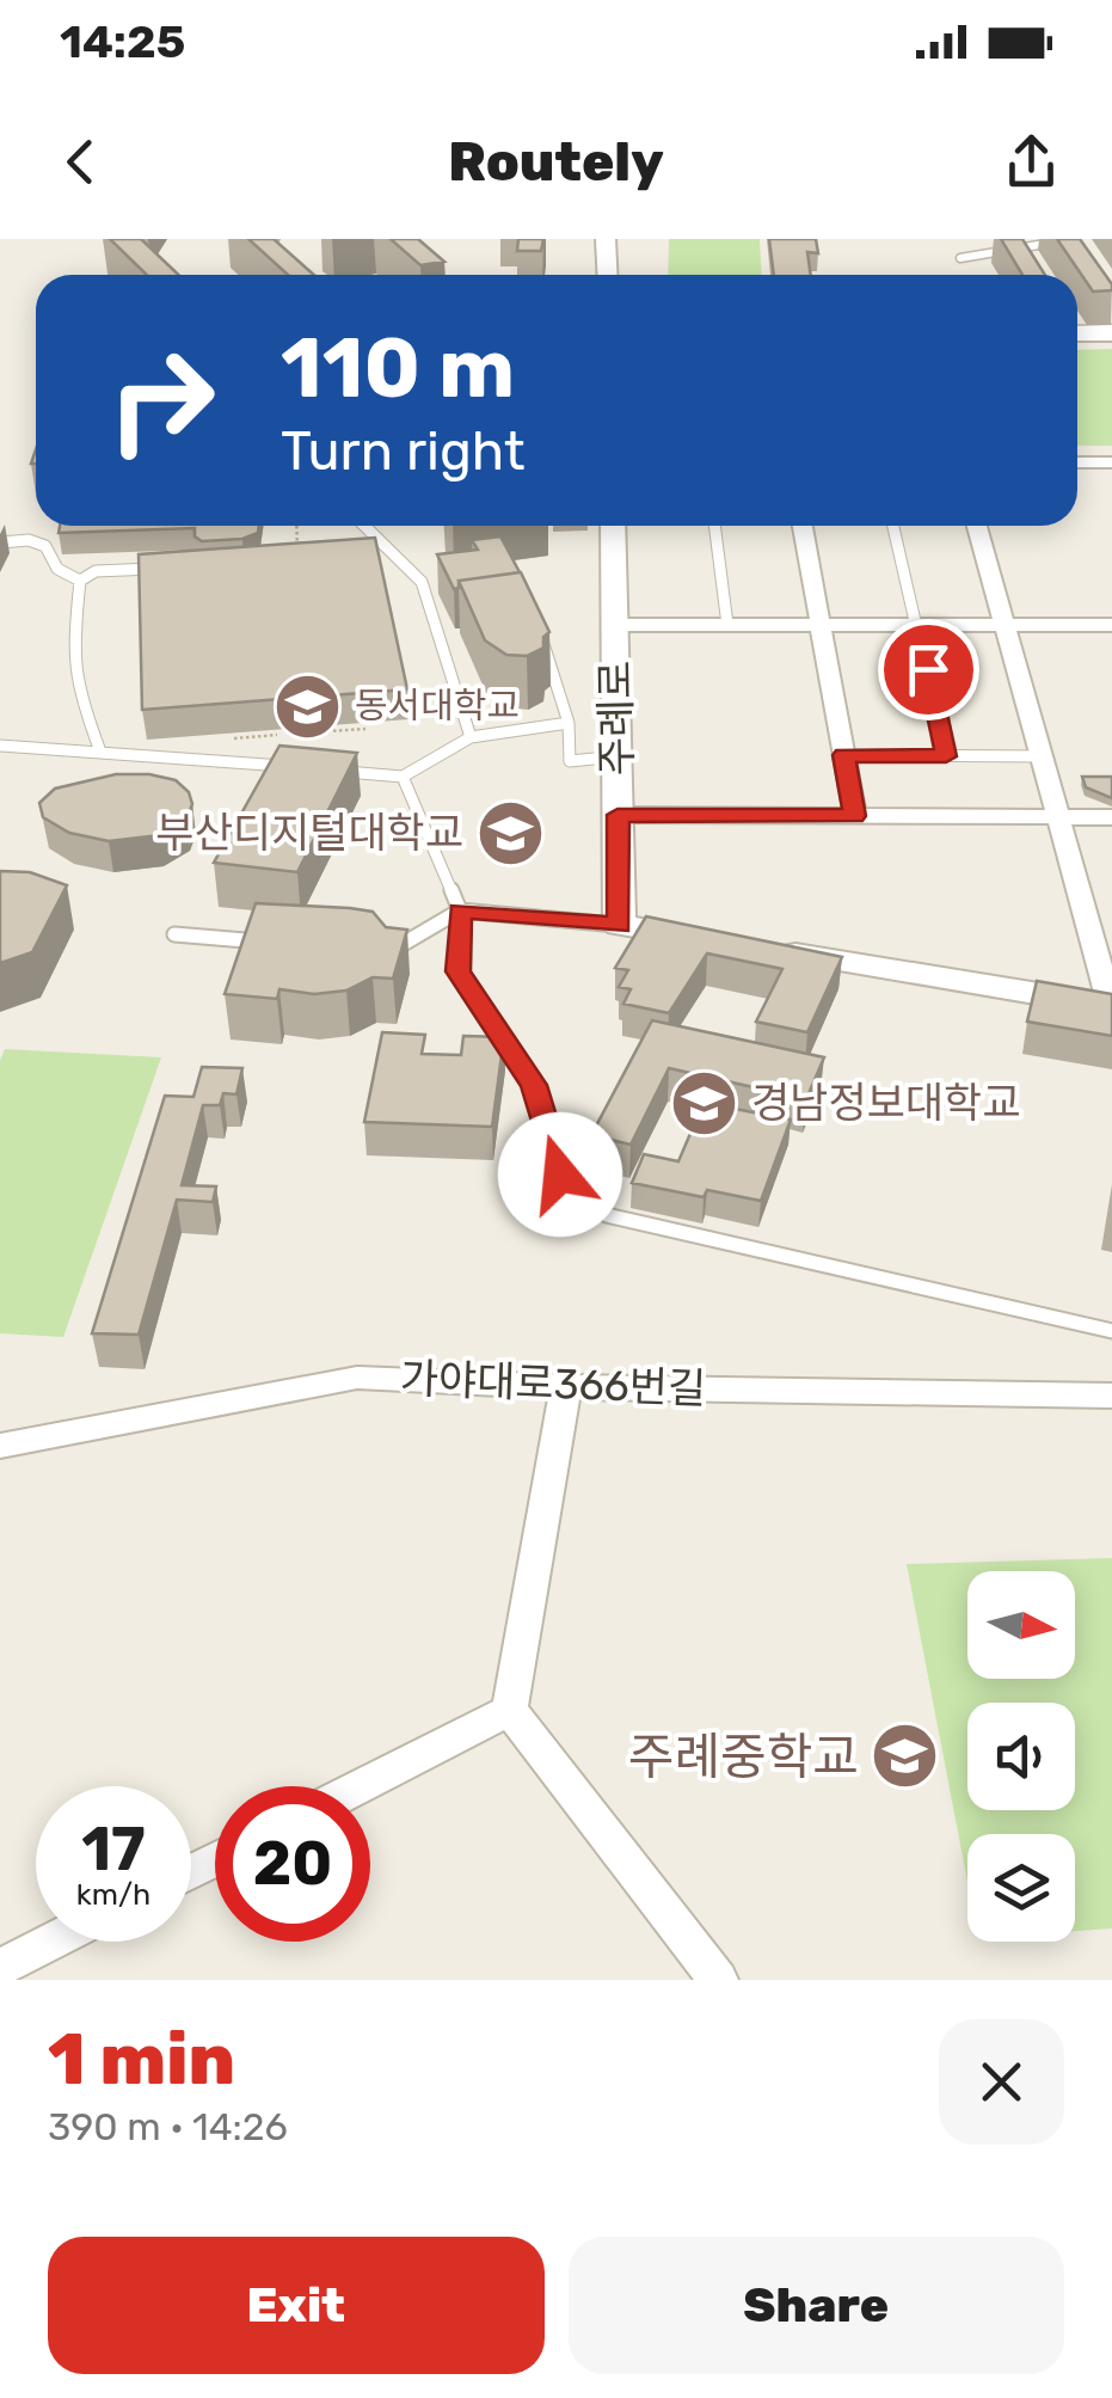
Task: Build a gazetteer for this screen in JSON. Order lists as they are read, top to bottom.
{
  "streets": {
    "street": ["주례로", "가야대로366번길"]
  },
  "places": {
    "school or university": [
      "동서대학교",
      "부산디지털대학교",
      "경남정보대학교",
      "주례중학교"
    ]
  },
  "north": "right",
  "page": {
    "status": "14:25",
    "header": "Routely",
    "turn": ["110 m", "Turn right"],
    "speed": "17 km/h",
    "limit": "20",
    "heading": ["1 min", "390 m · 14:26"],
    "buttons": ["Exit", "Share"]
  }
}
